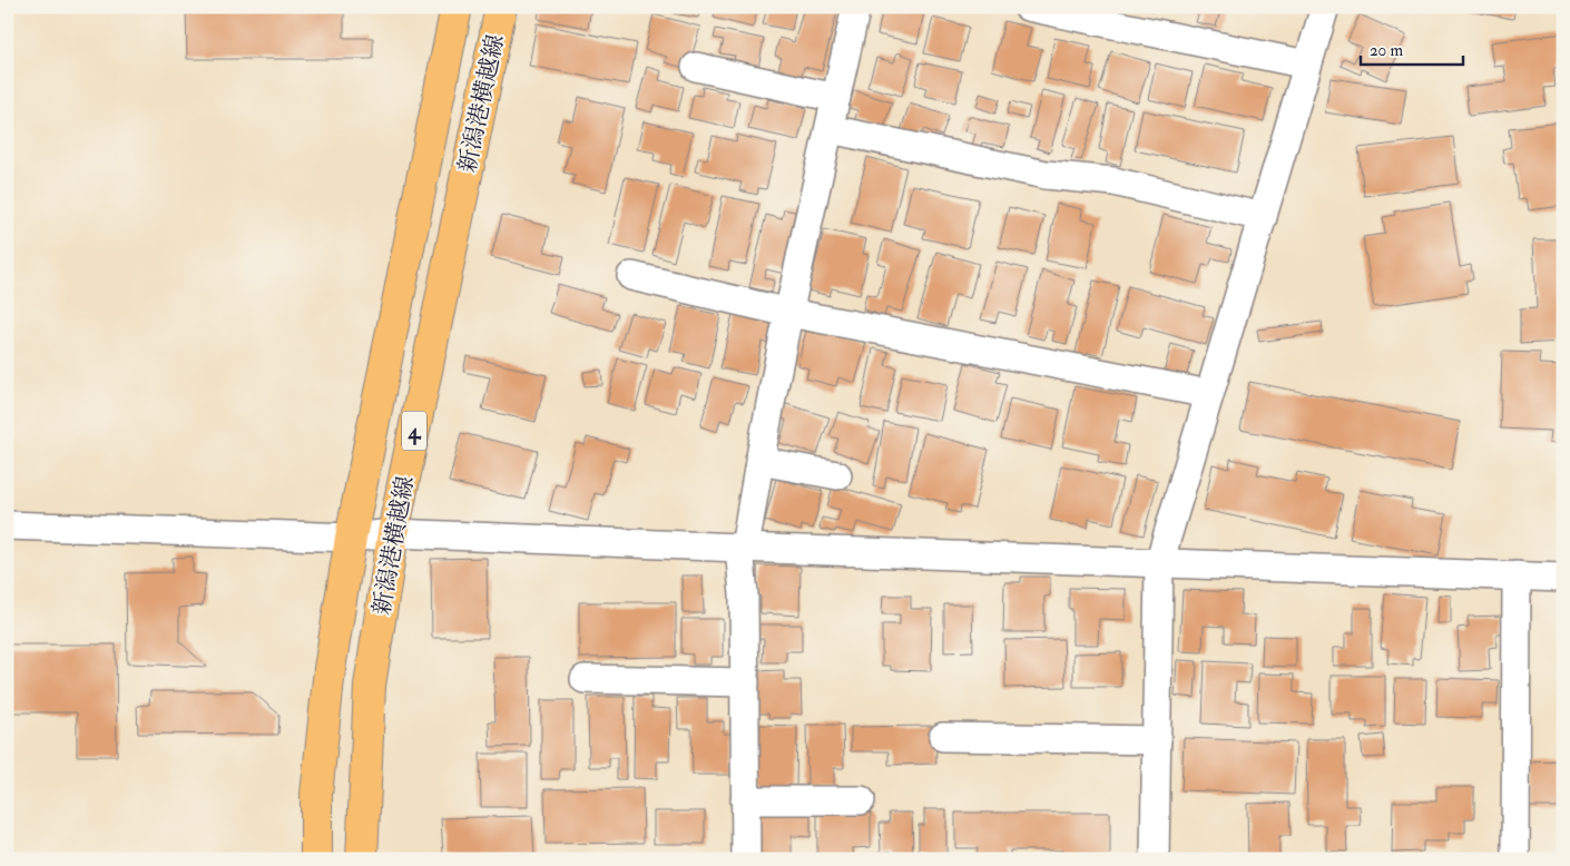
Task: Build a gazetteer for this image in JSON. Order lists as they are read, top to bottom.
{
  "streets": {
    "main road": ["新潟港横越線", "4"]
  },
  "scale_bar": "20 m"
}
